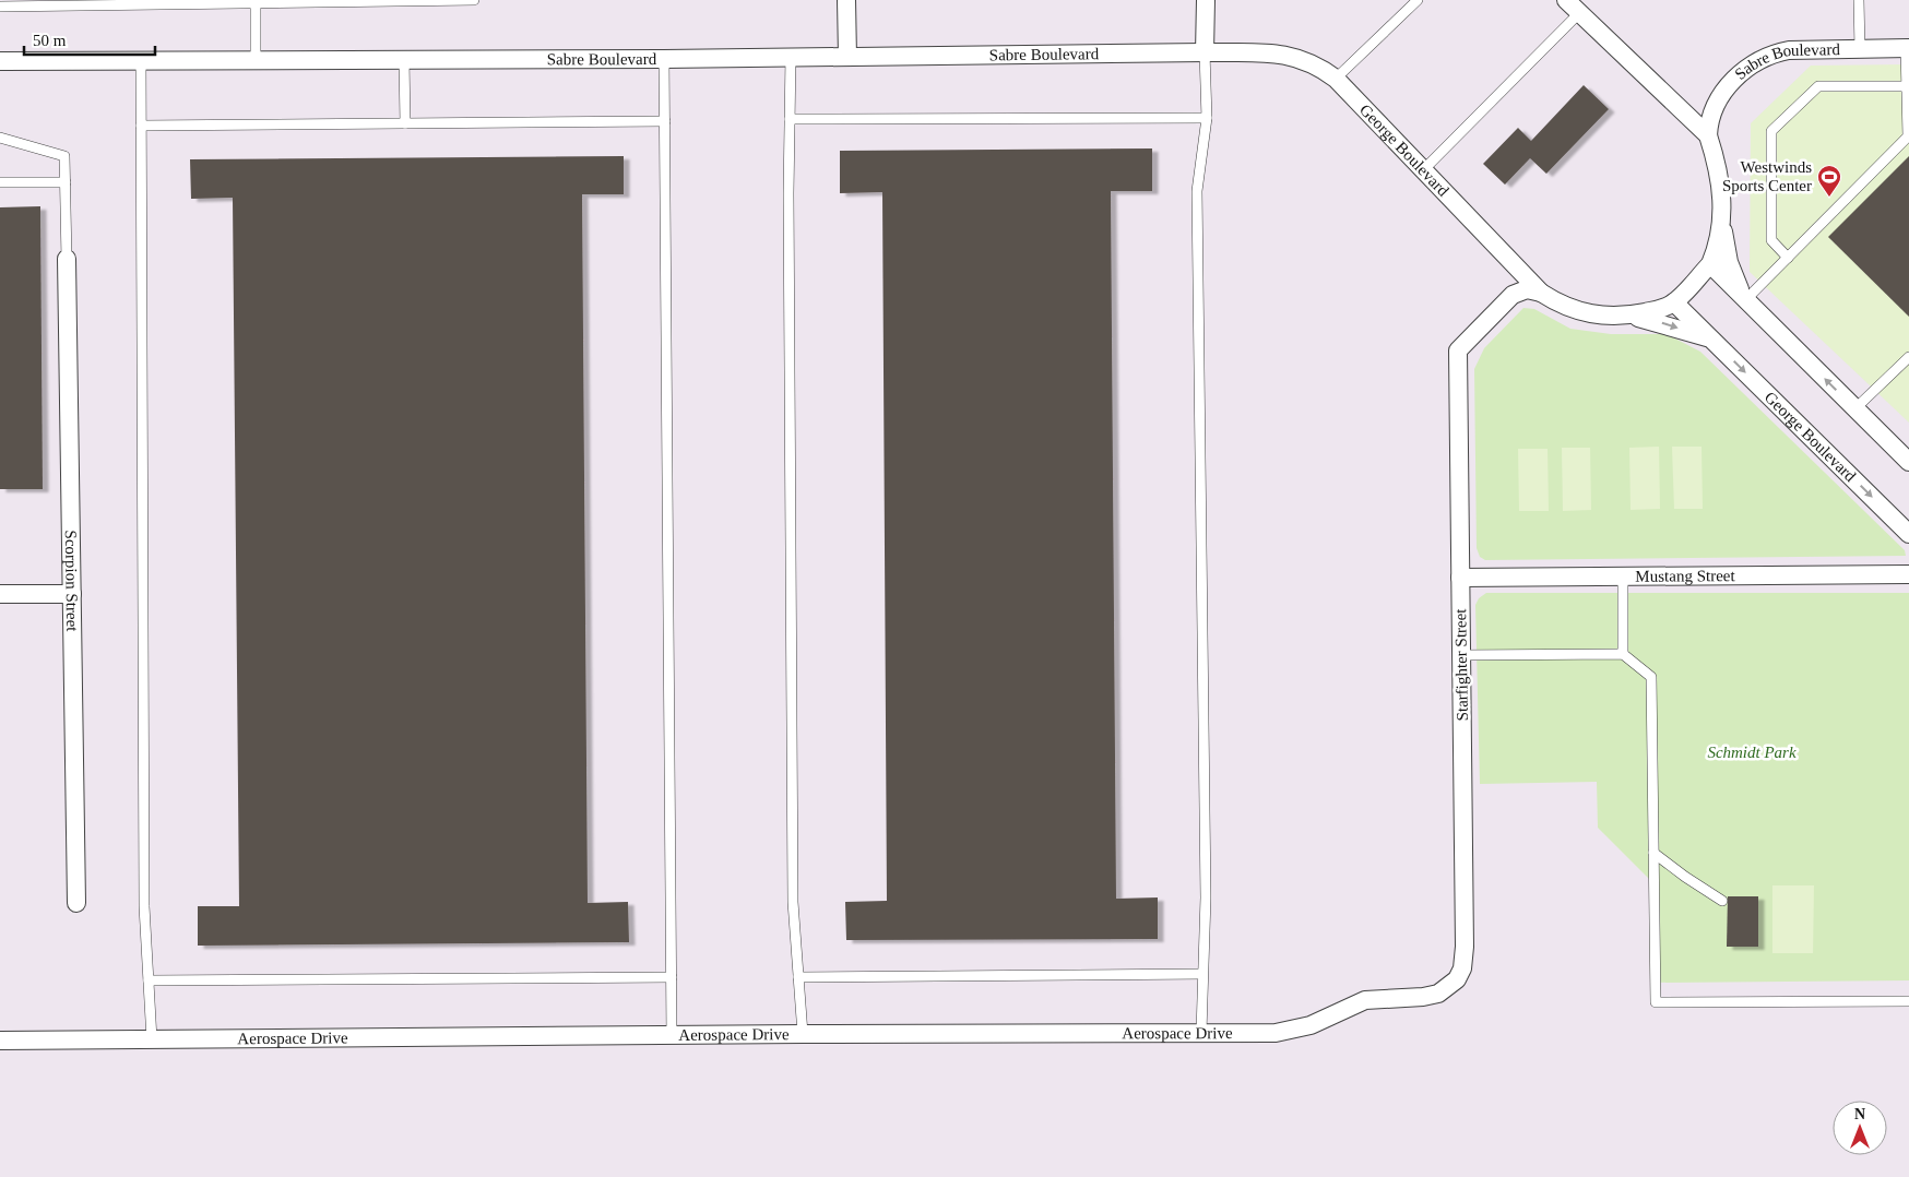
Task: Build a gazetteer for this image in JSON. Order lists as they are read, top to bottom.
{
  "streets": {
    "street": [
      "Sabre Boulevard",
      "George Boulevard",
      "Mustang Street",
      "Scorpion Street",
      "Starfighter Street",
      "Aerospace Drive"
    ]
  },
  "crossings": [
    ["Sabre Boulevard", "George Boulevard"],
    ["George Boulevard", "Starfighter Street"],
    ["Mustang Street", "Starfighter Street"],
    ["Starfighter Street", "Aerospace Drive"]
  ],
  "parks": ["Schmidt Park"],
  "places": {
    "sports": ["Westwinds Sports Center"]
  },
  "scale_bar": "50 m",
  "north": "top"
}
